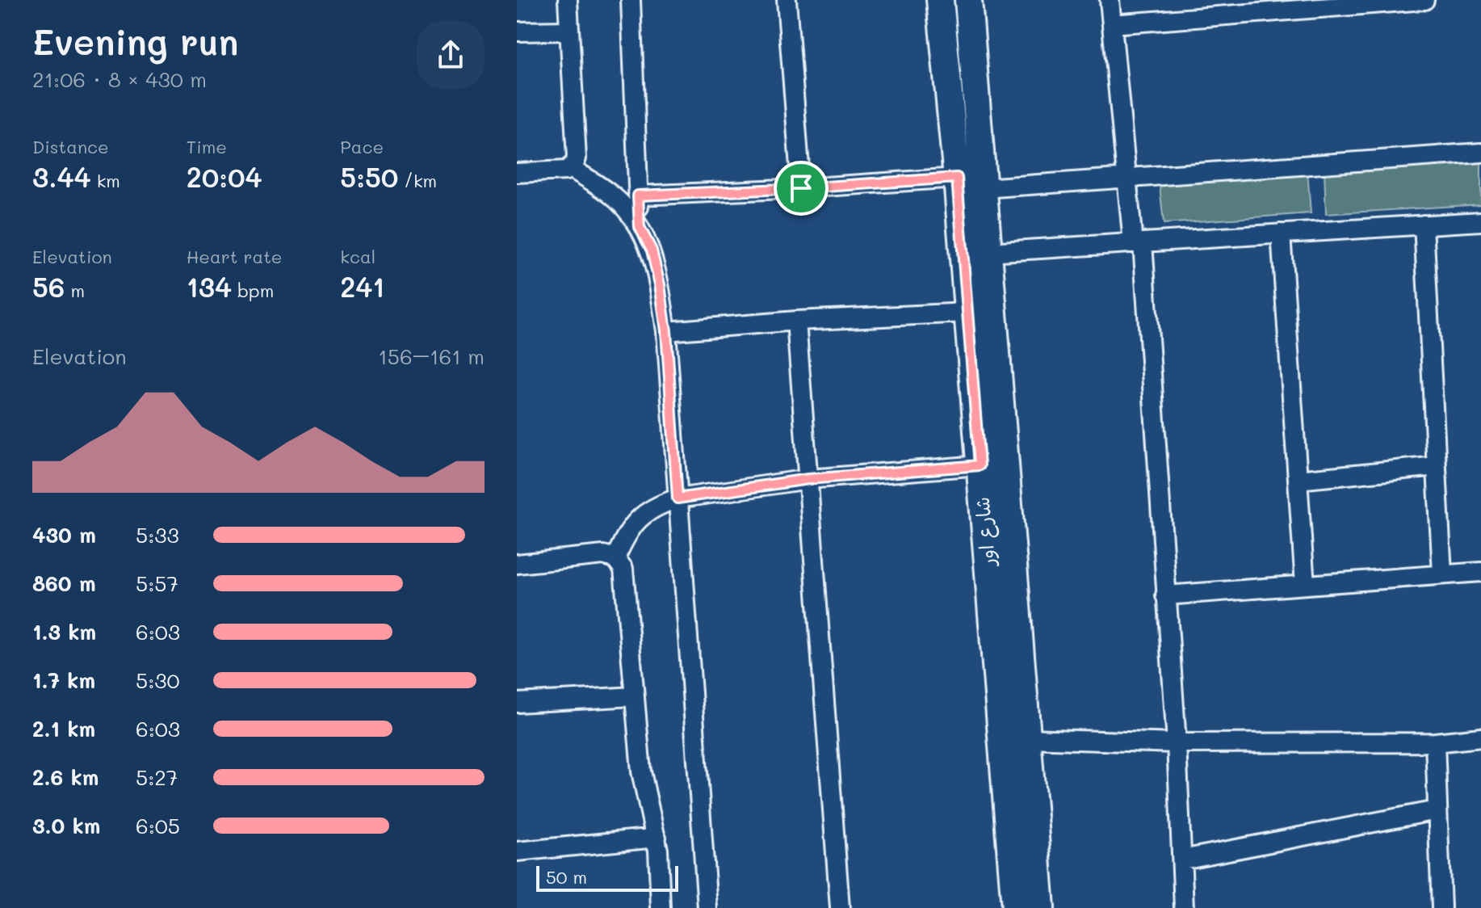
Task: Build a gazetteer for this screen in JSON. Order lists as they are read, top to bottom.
{
  "streets": {
    "street": ["شارع اور"]
  },
  "scale_bar": "50 m",
  "page": {
    "heading": ["Evening run", "21:06 · 8 × 430 m"],
    "stats": [
      ["Distance", "3.44 km"],
      ["Time", "20:04"],
      ["Pace", "5:50 /km"],
      ["Elevation", "56 m"],
      ["Heart rate", "134 bpm"],
      ["kcal", "241"]
    ],
    "chart": ["Elevation", "156–161 m"],
    "list": [
      {
        "name": "430 m",
        "note": "5:33"
      },
      {
        "name": "860 m",
        "note": "5:57"
      },
      {
        "name": "1.3 km",
        "note": "6:03"
      },
      {
        "name": "1.7 km",
        "note": "5:30"
      },
      {
        "name": "2.1 km",
        "note": "6:03"
      },
      {
        "name": "2.6 km",
        "note": "5:27"
      },
      {
        "name": "3.0 km",
        "note": "6:05"
      }
    ],
    "scale": "50 m"
  }
}
